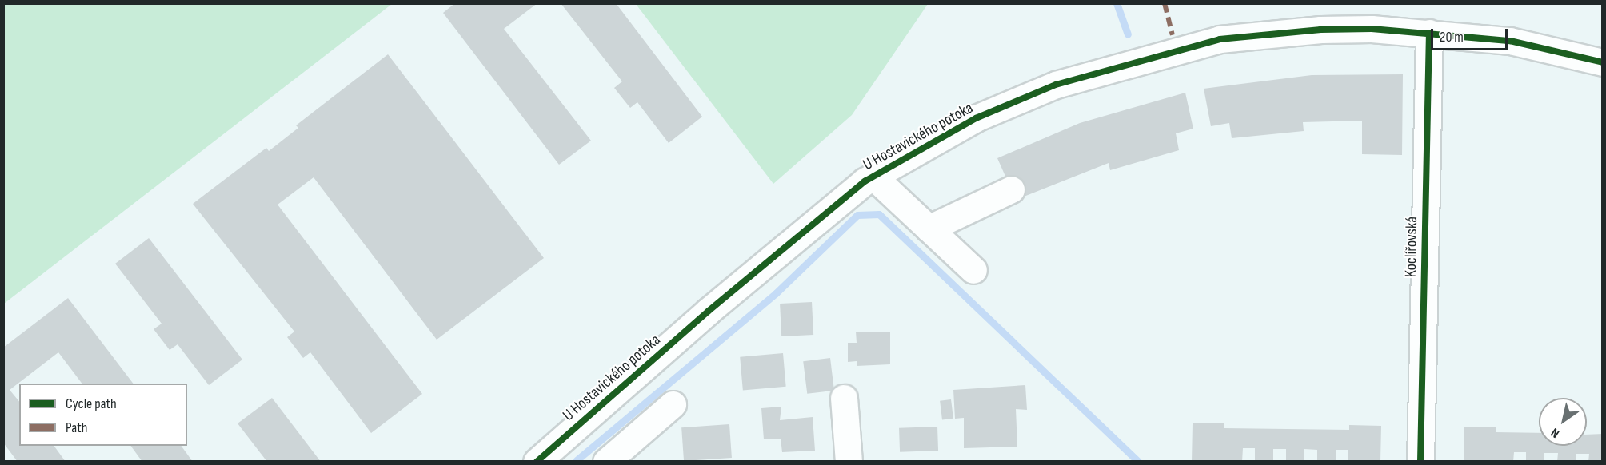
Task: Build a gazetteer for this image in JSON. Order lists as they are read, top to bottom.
{
  "streets": {
    "street": ["U Hostavického potoka", "Koclířovská"]
  },
  "crossings": [
    ["U Hostavického potoka", "Koclířovská"]
  ],
  "legend": ["Cycle path", "Path"],
  "scale_bar": "20 m",
  "north": "bottom left"
}
